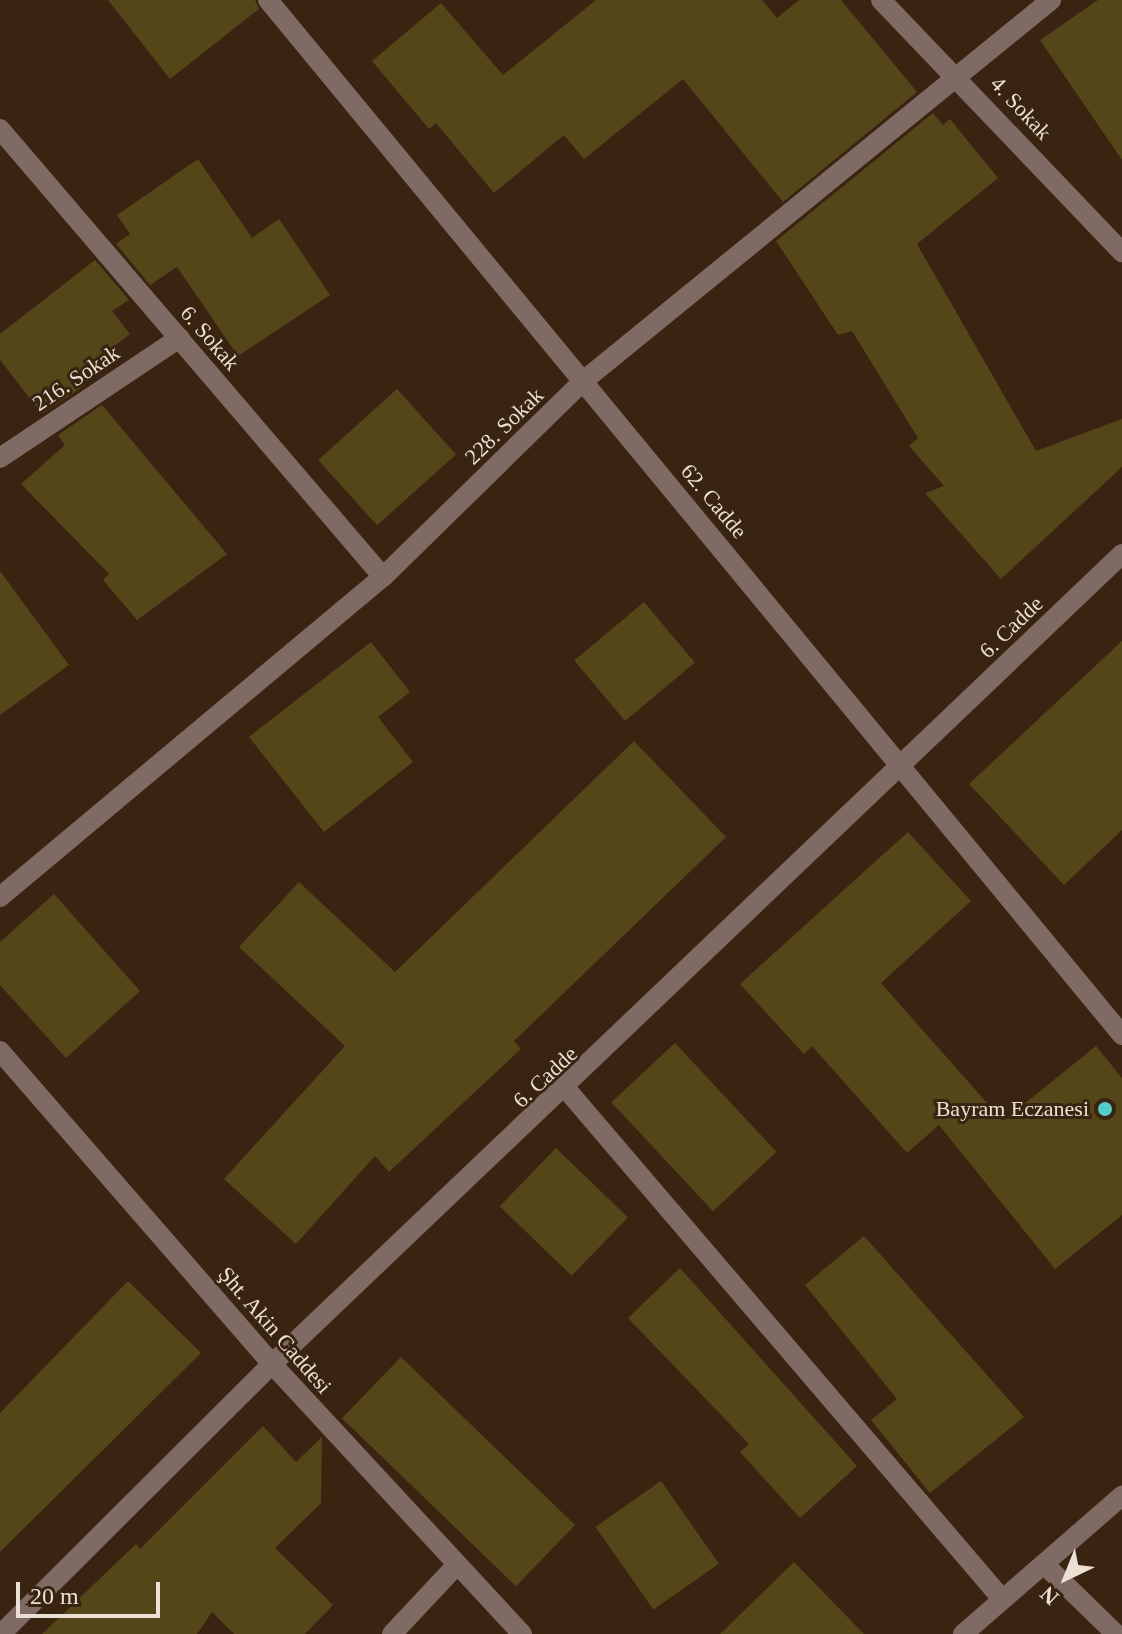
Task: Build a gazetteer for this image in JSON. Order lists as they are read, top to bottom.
{
  "streets": {
    "street": [
      "4. Sokak",
      "6. Sokak",
      "216. Sokak",
      "228. Sokak",
      "62. Cadde",
      "6. Cadde",
      "Şht. Akin Caddesi"
    ]
  },
  "crossings": [
    ["4. Sokak", "228. Sokak"],
    ["6. Sokak", "216. Sokak"],
    ["6. Sokak", "228. Sokak"],
    ["228. Sokak", "62. Cadde"],
    ["62. Cadde", "6. Cadde"],
    ["6. Cadde", "Şht. Akin Caddesi"]
  ],
  "places": ["Bayram Eczanesi"],
  "scale_bar": "20 m",
  "north": "bottom left"
}
